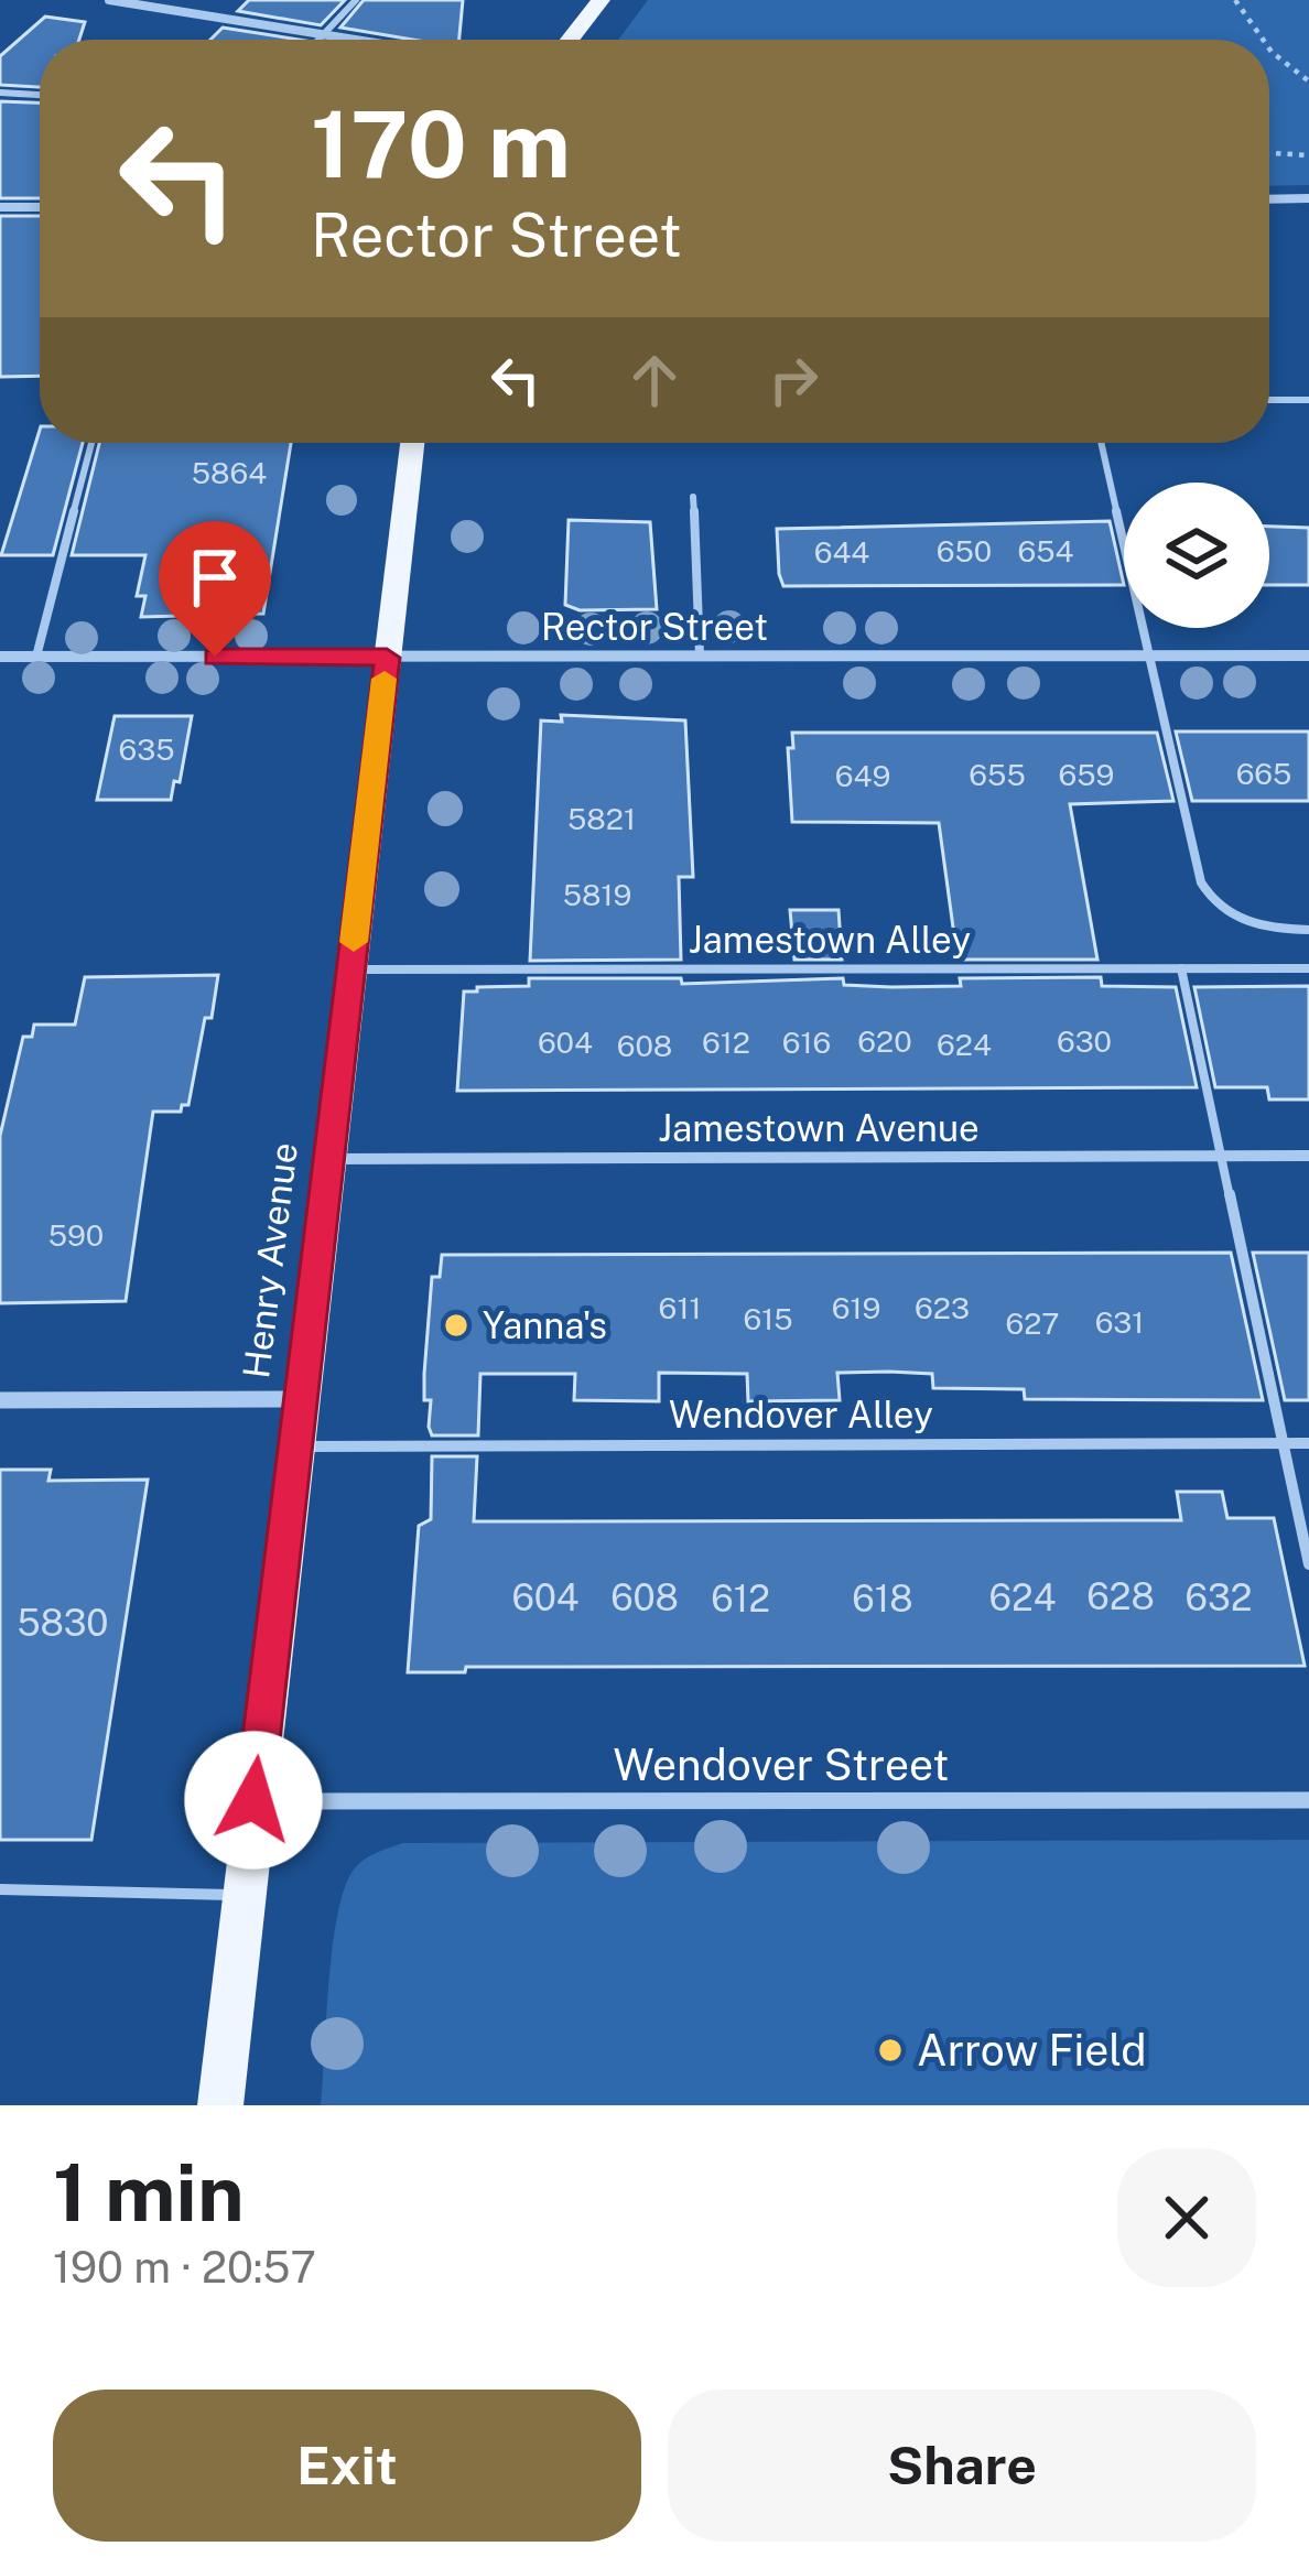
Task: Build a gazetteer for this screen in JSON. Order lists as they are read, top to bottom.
{
  "streets": {
    "main road": ["Henry Avenue"],
    "street": ["Rector Street", "Jamestown Avenue", "Wendover Street"],
    "lane": ["Jamestown Alley", "Wendover Alley"]
  },
  "crossings": [
    ["Rector Street", "Henry Avenue"],
    ["Jamestown Alley", "Henry Avenue"],
    ["Jamestown Avenue", "Henry Avenue"],
    ["Henry Avenue", "Wendover Alley"],
    ["Henry Avenue", "Wendover Street"]
  ],
  "places": ["Yanna's", "Arrow Field"],
  "house_numbers": [
    "5864",
    "650",
    "654",
    "644",
    "635",
    "665",
    "655",
    "659",
    "649",
    "5821",
    "5819",
    "620",
    "630",
    "604",
    "612",
    "616",
    "624",
    "608",
    "590",
    "611",
    "619",
    "623",
    "615",
    "631",
    "627",
    "628",
    "604",
    "608",
    "624",
    "632",
    "612",
    "618",
    "5830"
  ],
  "page": {
    "turn": ["170 m", "Rector Street"],
    "heading": ["1 min", "190 m · 20:57"],
    "buttons": ["Exit", "Share"]
  }
}
